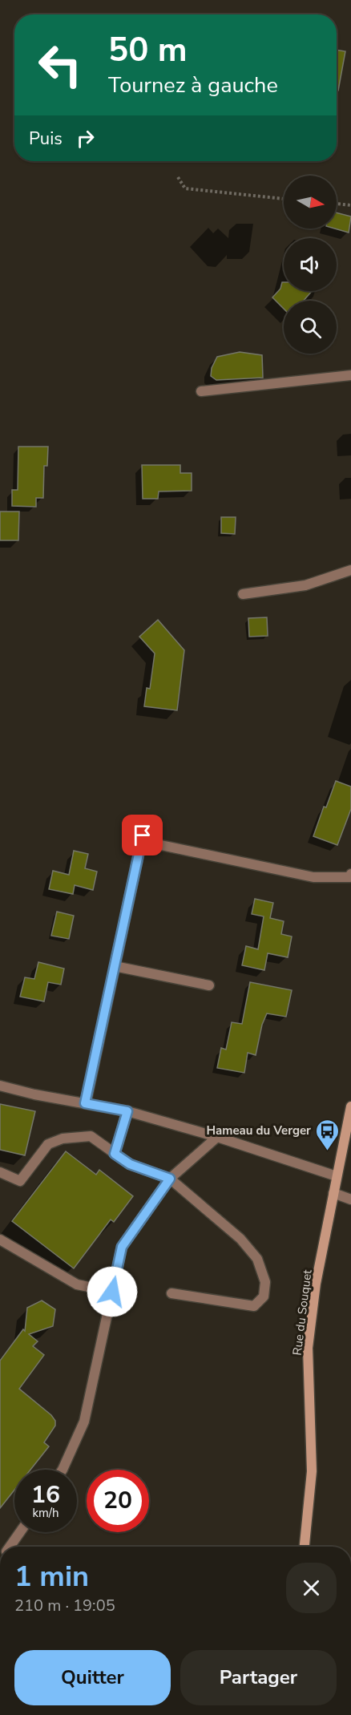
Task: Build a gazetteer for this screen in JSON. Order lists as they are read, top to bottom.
{
  "streets": {
    "street": ["Rue du Souquet"]
  },
  "places": {
    "bus stop": ["Hameau du Verger"]
  },
  "north": "right",
  "page": {
    "turn": ["50 m", "Tournez à gauche"],
    "then": "Puis",
    "speed": "16 km/h",
    "limit": "20",
    "heading": ["1 min", "210 m · 19:05"],
    "buttons": ["Quitter", "Partager"]
  }
}
